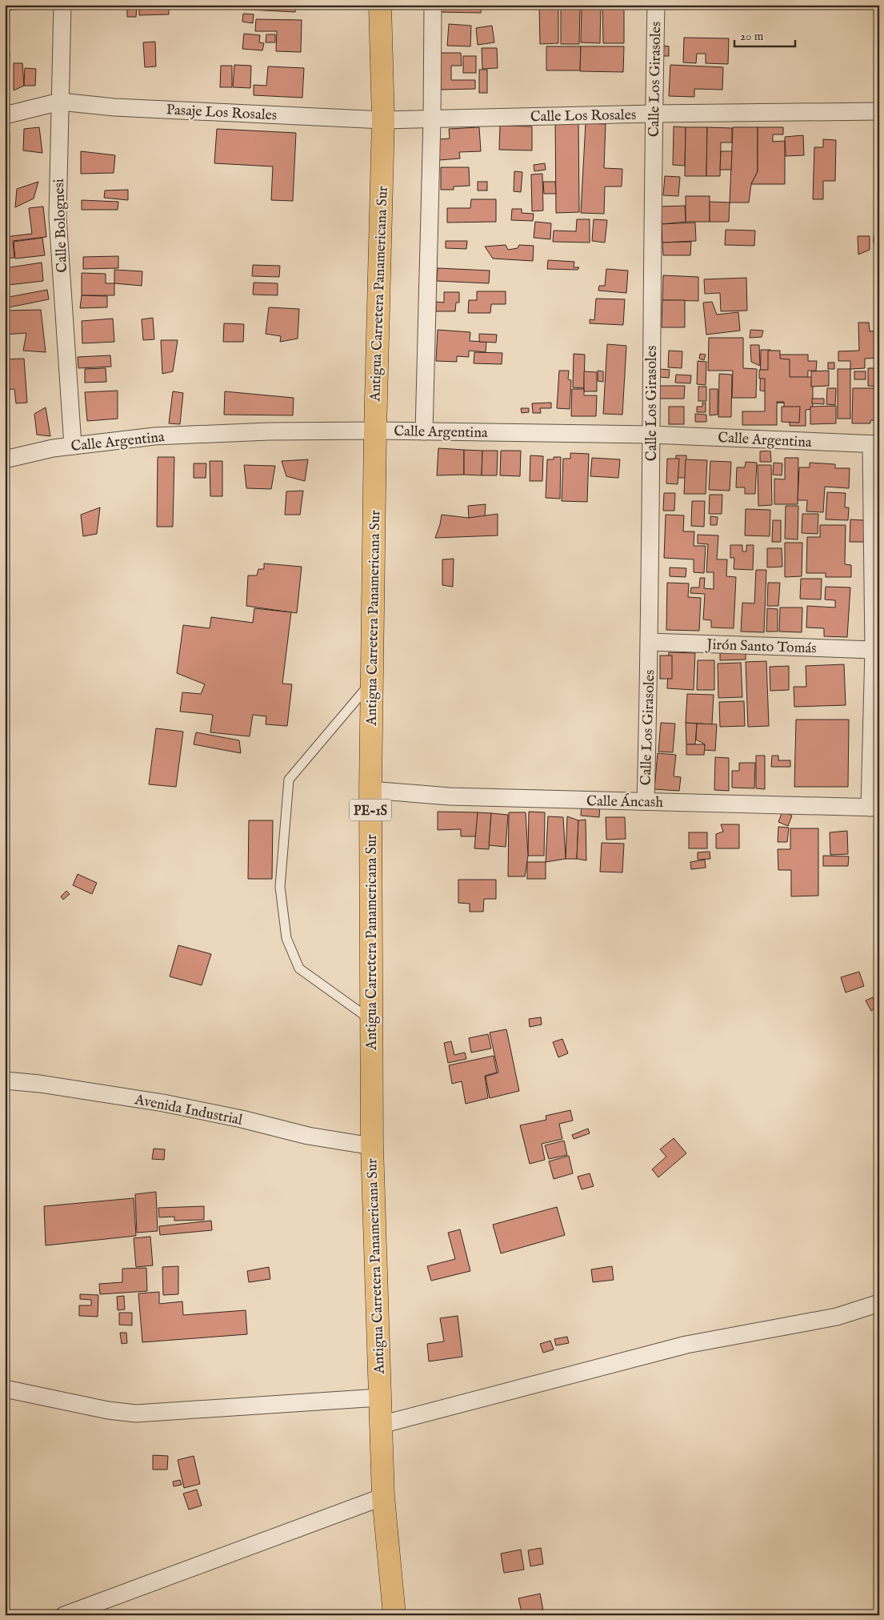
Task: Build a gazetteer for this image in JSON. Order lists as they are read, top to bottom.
{
  "streets": {
    "highway": ["Antigua Carretera Panamericana Sur", "PE-1S"],
    "street": [
      "Calle Los Girasoles",
      "Pasaje Los Rosales",
      "Calle Los Rosales",
      "Calle Bolognesi",
      "Calle Argentina",
      "Jirón Santo Tomás",
      "Calle Áncash",
      "Avenida Industrial"
    ]
  },
  "crossings": [
    ["Calle Los Girasoles", "Calle Los Rosales"],
    ["Calle Los Girasoles", "Calle Argentina"],
    ["Calle Los Girasoles", "Jirón Santo Tomás"],
    ["Calle Los Girasoles", "Calle Áncash"],
    ["Pasaje Los Rosales", "Calle Los Rosales"],
    ["Pasaje Los Rosales", "Calle Bolognesi"],
    ["Pasaje Los Rosales", "Antigua Carretera Panamericana Sur"],
    ["Calle Los Rosales", "Antigua Carretera Panamericana Sur"],
    ["Calle Bolognesi", "Calle Argentina"],
    ["Antigua Carretera Panamericana Sur", "Calle Argentina"],
    ["Antigua Carretera Panamericana Sur", "Calle Áncash"],
    ["Antigua Carretera Panamericana Sur", "Avenida Industrial"]
  ],
  "scale_bar": "20 m"
}
